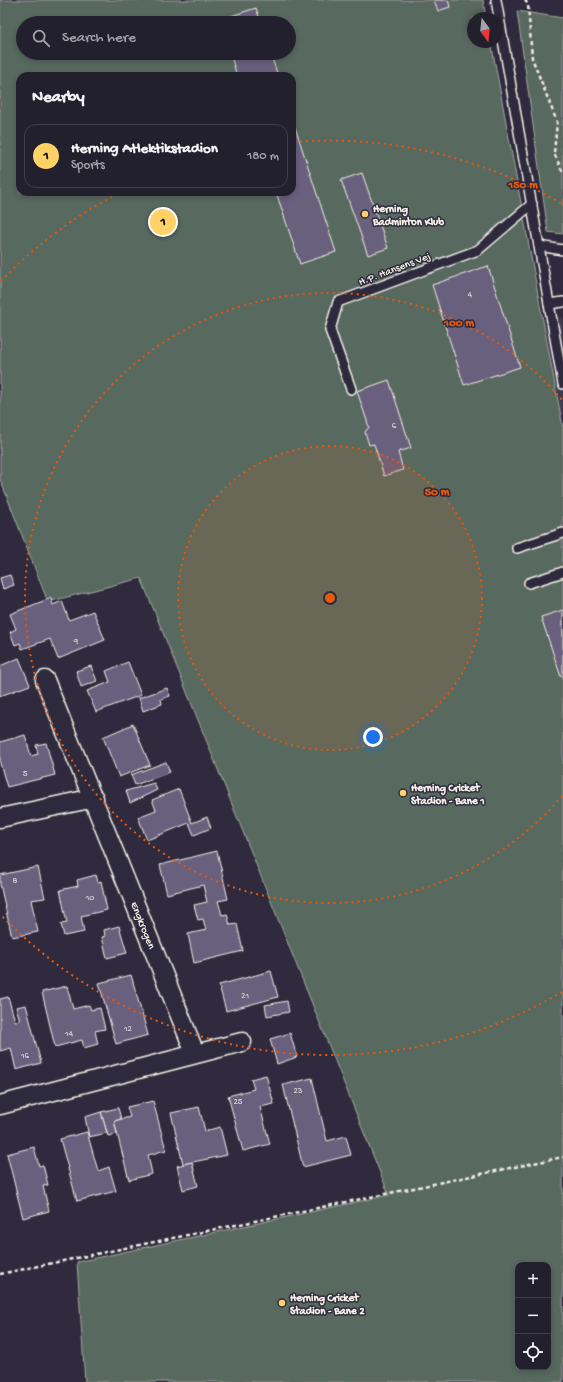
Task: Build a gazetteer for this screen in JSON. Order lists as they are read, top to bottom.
{
  "streets": {
    "street": ["Engkrogen"],
    "lane": ["H.P. Hansens Vej"]
  },
  "places": ["Herning Badminton Klub", "Herning Cricket Stadion - Bane 1", "Herning Cricket Stadion - Bane 2"],
  "house_numbers": [
    "4",
    "6",
    "9",
    "5",
    "8",
    "10",
    "21",
    "12",
    "14",
    "16",
    "23",
    "25"
  ],
  "north": "bottom",
  "page": {
    "search": "Search here",
    "heading": "Nearby",
    "list": [
      {
        "mark": "1",
        "name": "Herning Atlektikstadion",
        "note": "Sports",
        "value": "180 m"
      }
    ],
    "pins": "1",
    "map_buttons": ["+", "−"]
  },
  "rings": ["150 m", "100 m", "50 m"]
}
